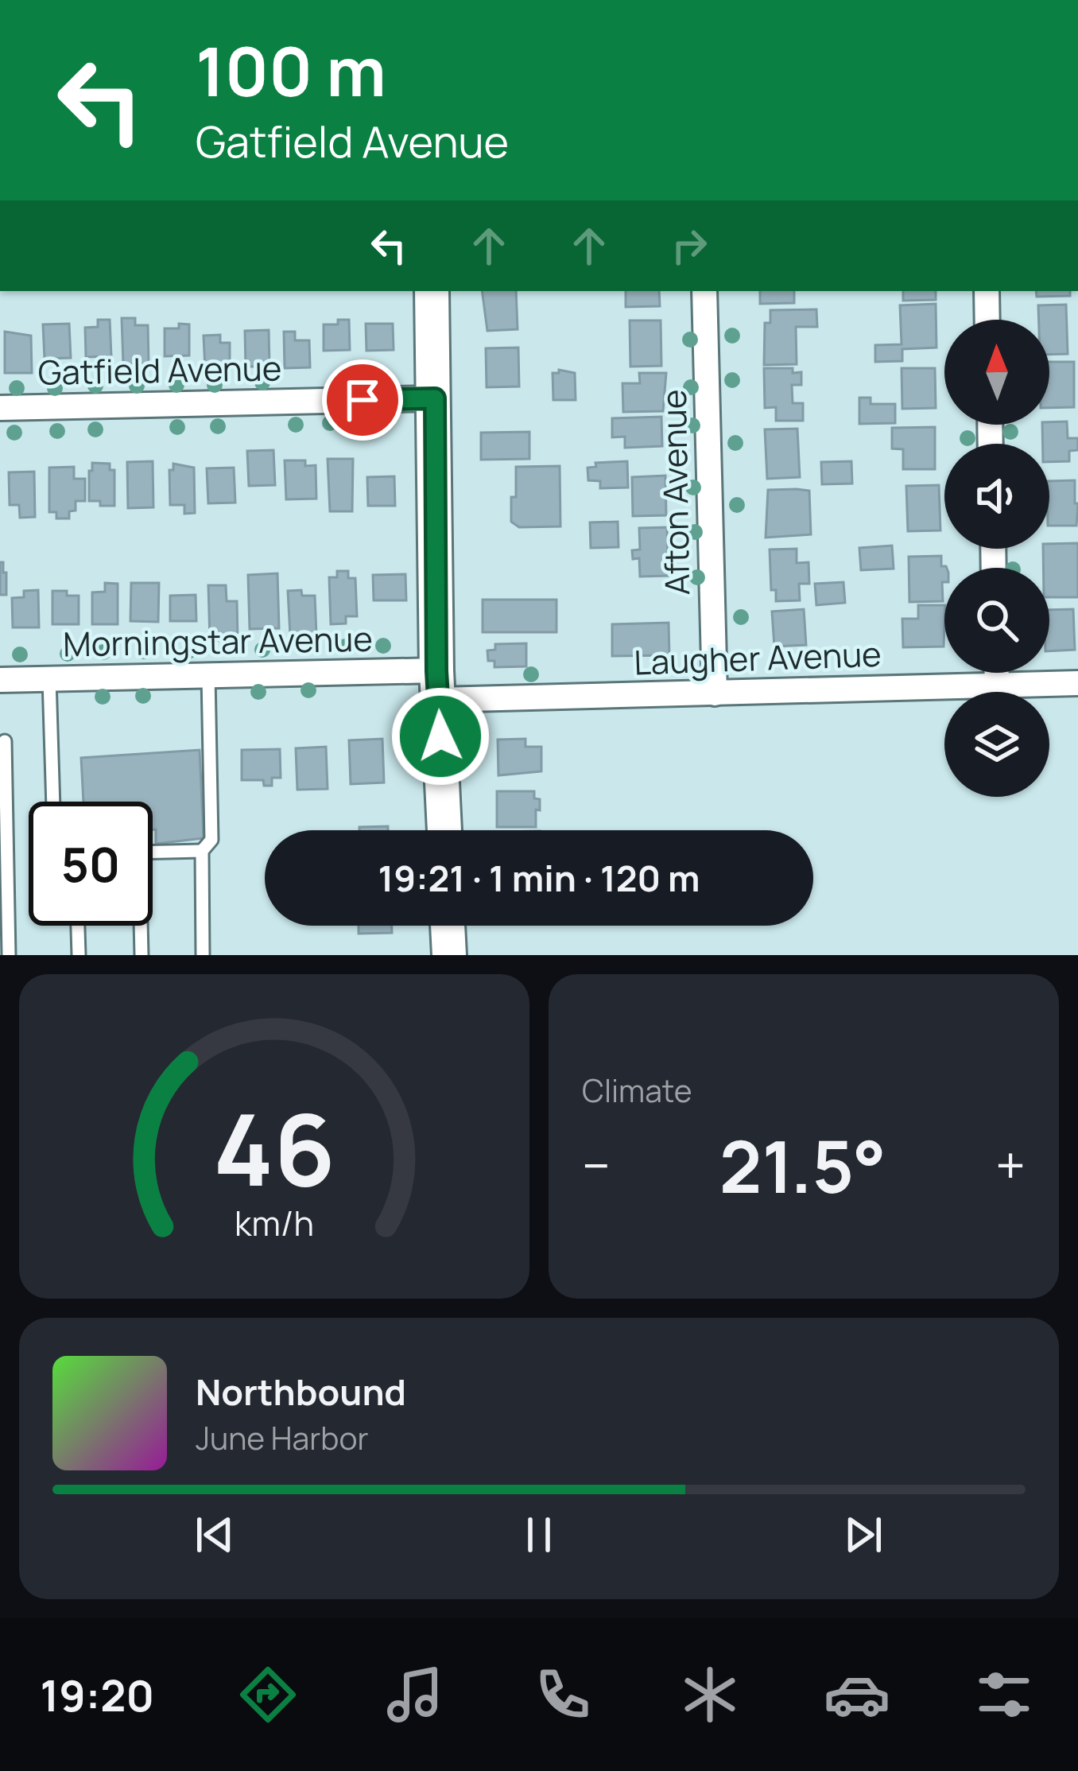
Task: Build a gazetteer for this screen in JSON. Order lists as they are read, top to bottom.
{
  "streets": {
    "street": [
      "Gatfield Avenue",
      "Afton Avenue",
      "Morningstar Avenue",
      "Laugher Avenue"
    ]
  },
  "crossings": [
    ["Afton Avenue", "Laugher Avenue"],
    ["Morningstar Avenue", "Laugher Avenue"]
  ],
  "north": "top",
  "page": {
    "turn": ["100 m", "Gatfield Avenue"],
    "limit": "50",
    "trip": "19:21 · 1 min · 120 m",
    "tile": "Climate",
    "heat": ["−", "21.5°", "+"],
    "song": ["Northbound", "June Harbor"],
    "tabs": "19:20",
    "gauge": ["46", "km/h"]
  }
}
